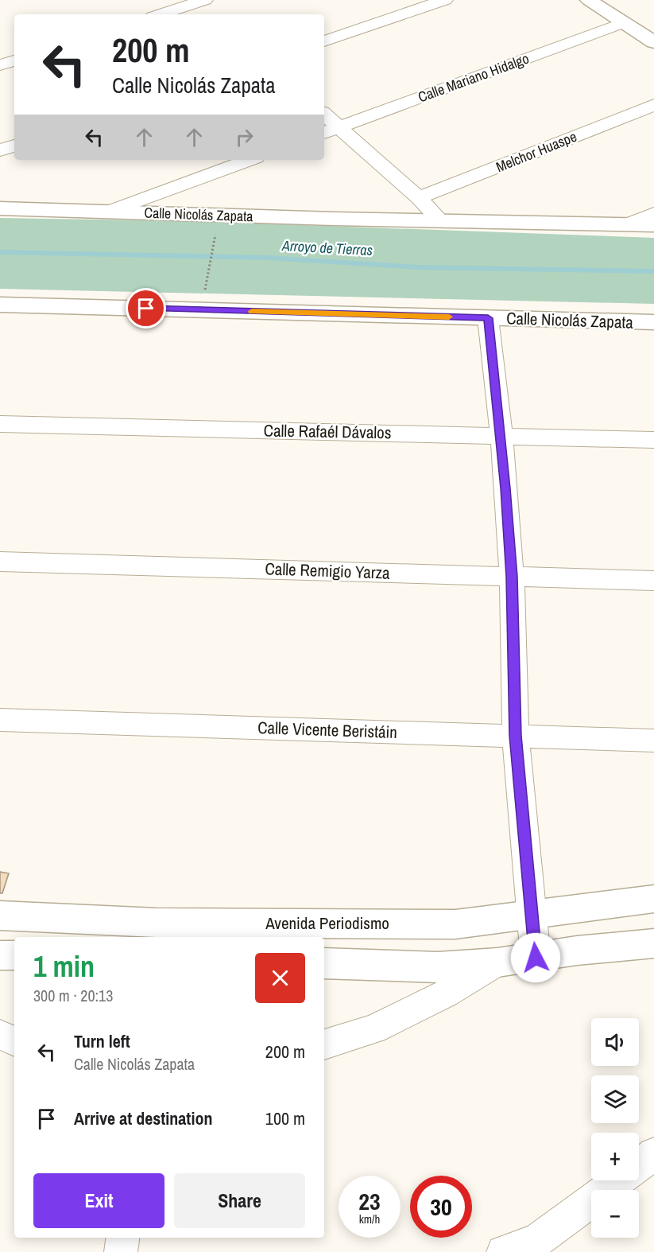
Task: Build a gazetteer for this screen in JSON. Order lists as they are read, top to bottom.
{
  "streets": {
    "street": [
      "Calle Mariano Hidalgo",
      "Melchor Huaspe",
      "Calle Nicolás Zapata",
      "Calle Rafaél Dávalos",
      "Calle Remigio Yarza",
      "Calle Vicente Beristáin",
      "Avenida Periodismo"
    ]
  },
  "water": ["Arroyo de Tierras"],
  "page": {
    "turn": ["200 m", "Calle Nicolás Zapata"],
    "heading": ["1 min", "300 m · 20:13"],
    "map_buttons": ["+", "−"],
    "list": [
      {
        "name": "Turn left",
        "note": "Calle Nicolás Zapata",
        "value": "200 m"
      },
      {
        "name": "Arrive at destination",
        "value": "100 m"
      }
    ],
    "buttons": ["Exit", "Share"],
    "speed": "23 km/h",
    "limit": "30"
  }
}
